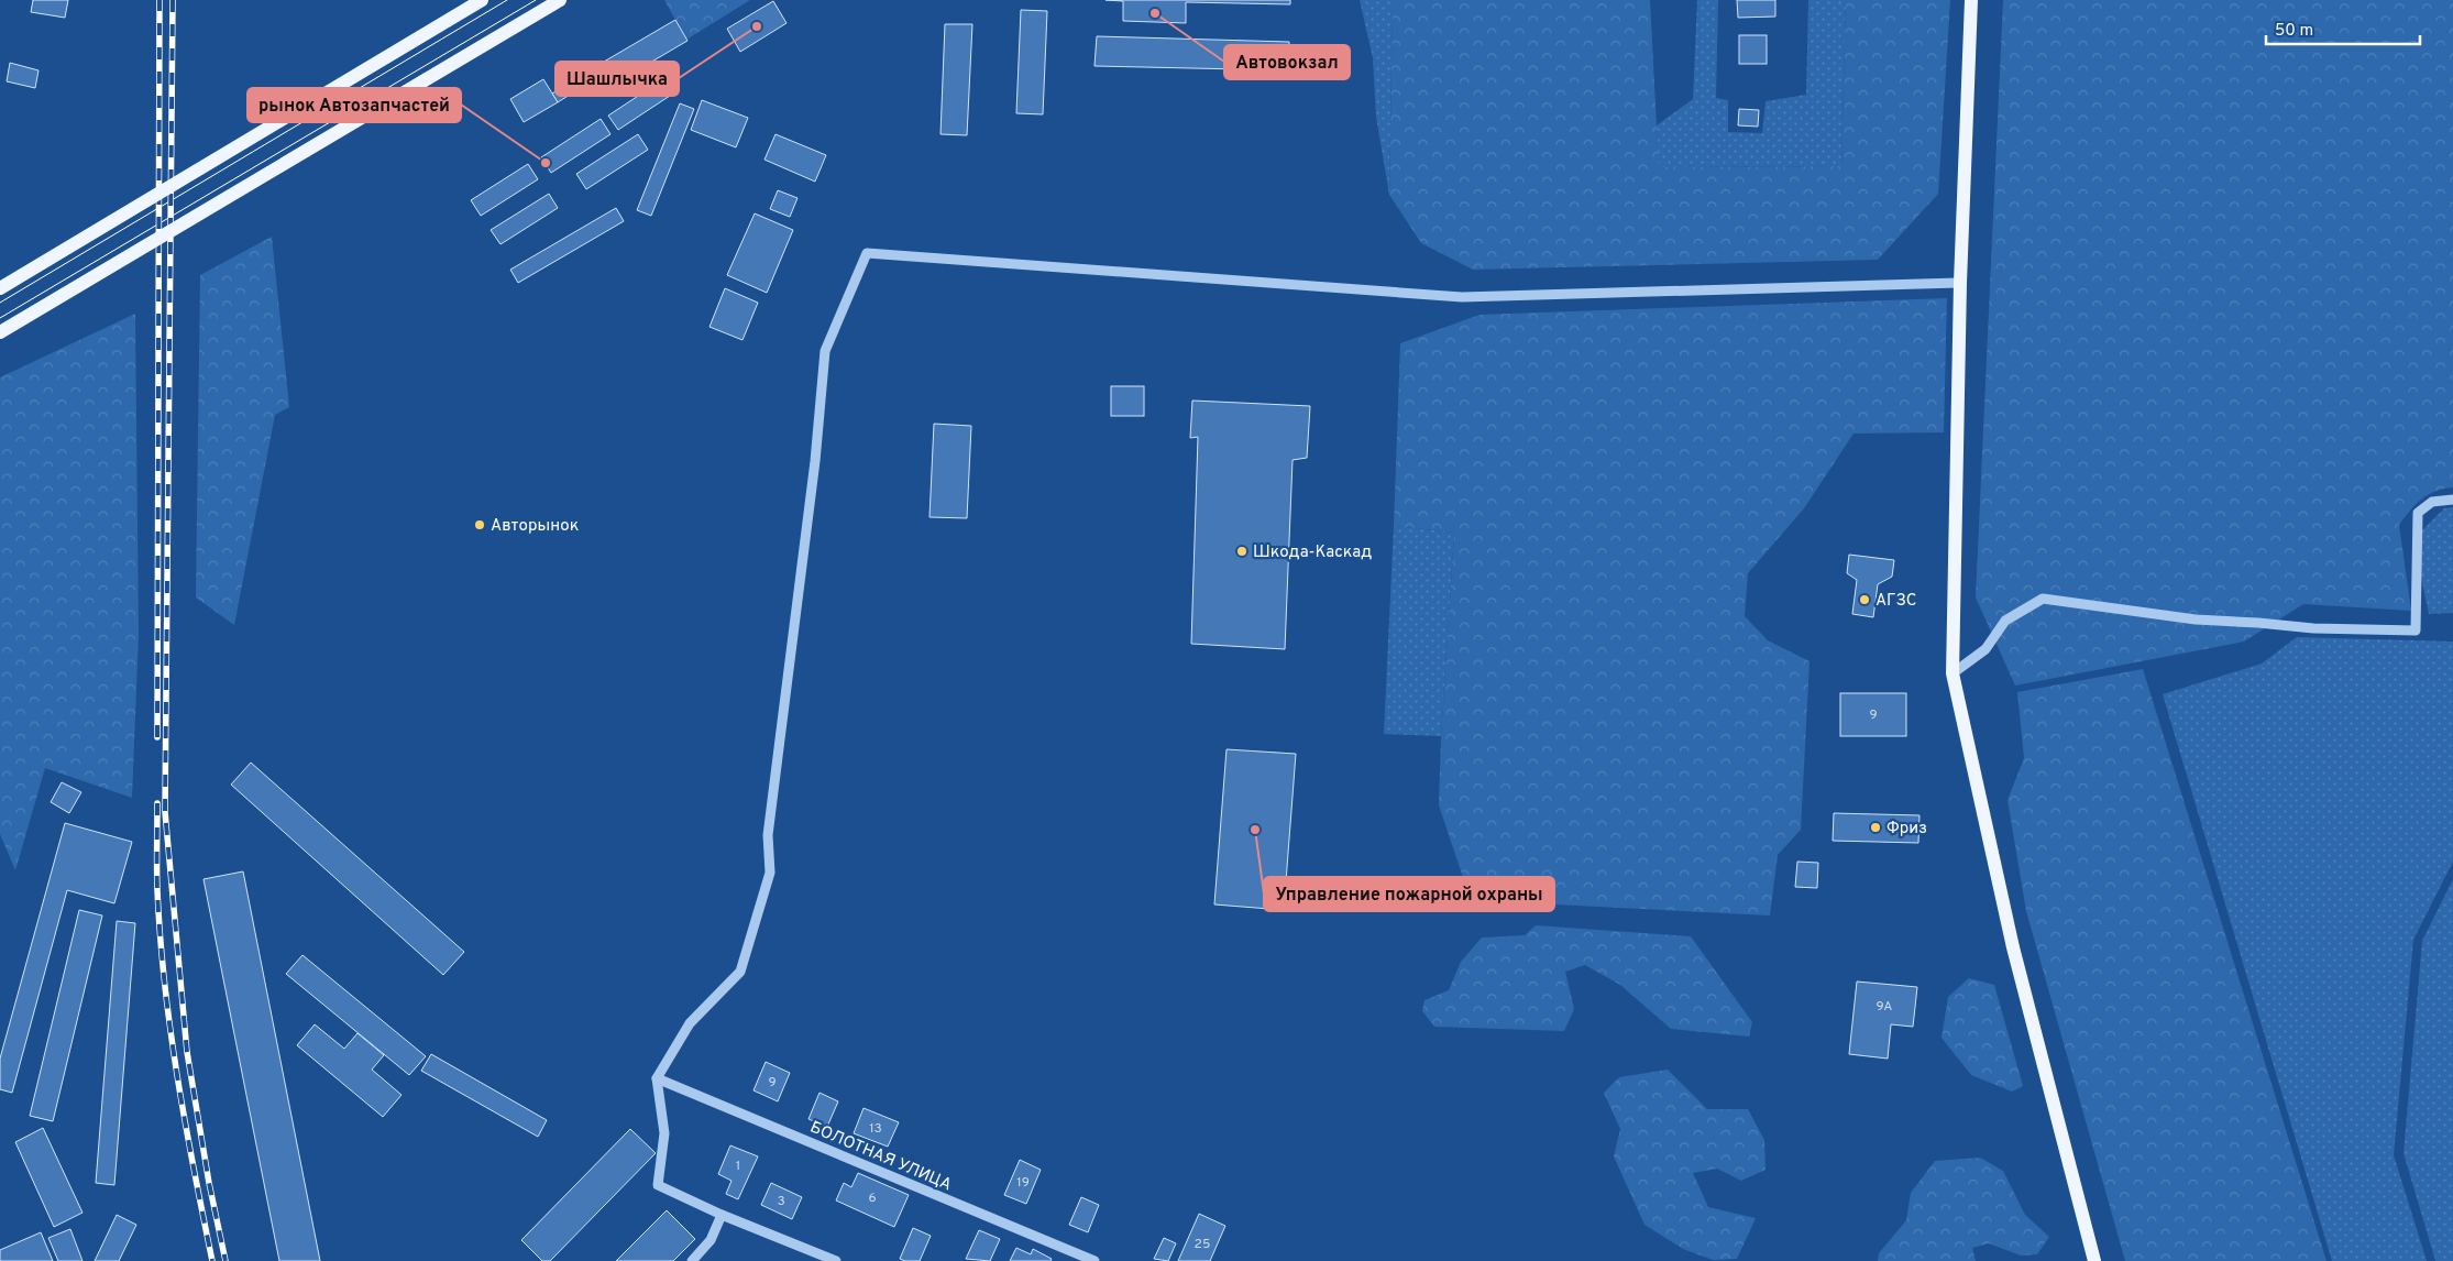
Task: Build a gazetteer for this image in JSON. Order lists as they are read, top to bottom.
{
  "streets": {
    "street": ["БОЛОТНАЯ УЛИЦА"]
  },
  "places": [
    "Автовокзал",
    "Шашлычка",
    "рынок Автозапчастей",
    "Авторынок",
    "Шкода-Каскад",
    "АГЗС",
    "Фриз",
    "Управление пожарной охраны"
  ],
  "house_numbers": [
    "9",
    "9А",
    "9",
    "13",
    "1",
    "19",
    "6",
    "3",
    "25"
  ],
  "scale_bar": "50 m"
}
